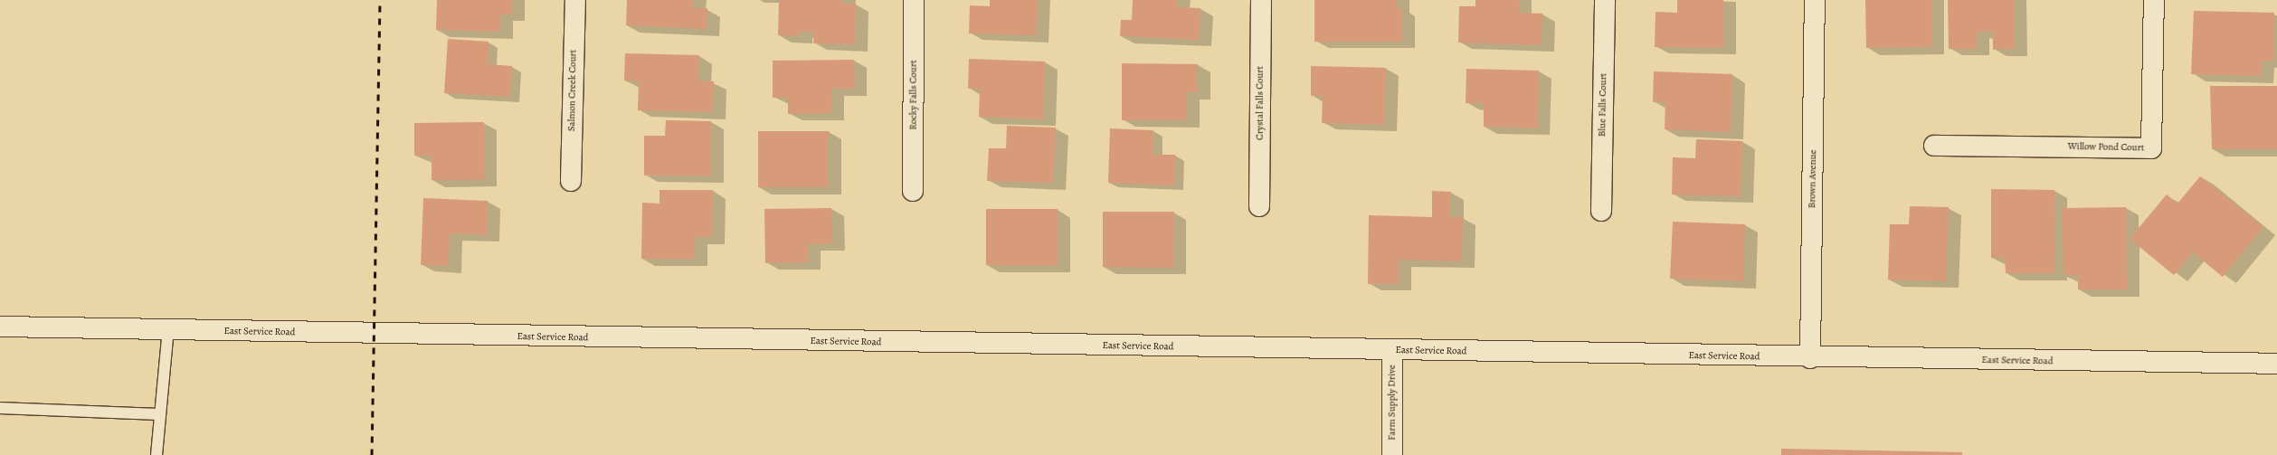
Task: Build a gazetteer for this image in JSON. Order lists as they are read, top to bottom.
{
  "streets": {
    "street": [
      "Salmon Creek Court",
      "Rocky Falls Court",
      "Crystal Falls Court",
      "Blue Falls Court",
      "Willow Pond Court",
      "Brown Avenue",
      "East Service Road",
      "Farm Supply Drive"
    ]
  },
  "crossings": [
    ["Brown Avenue", "East Service Road"],
    ["East Service Road", "Farm Supply Drive"]
  ]
}
